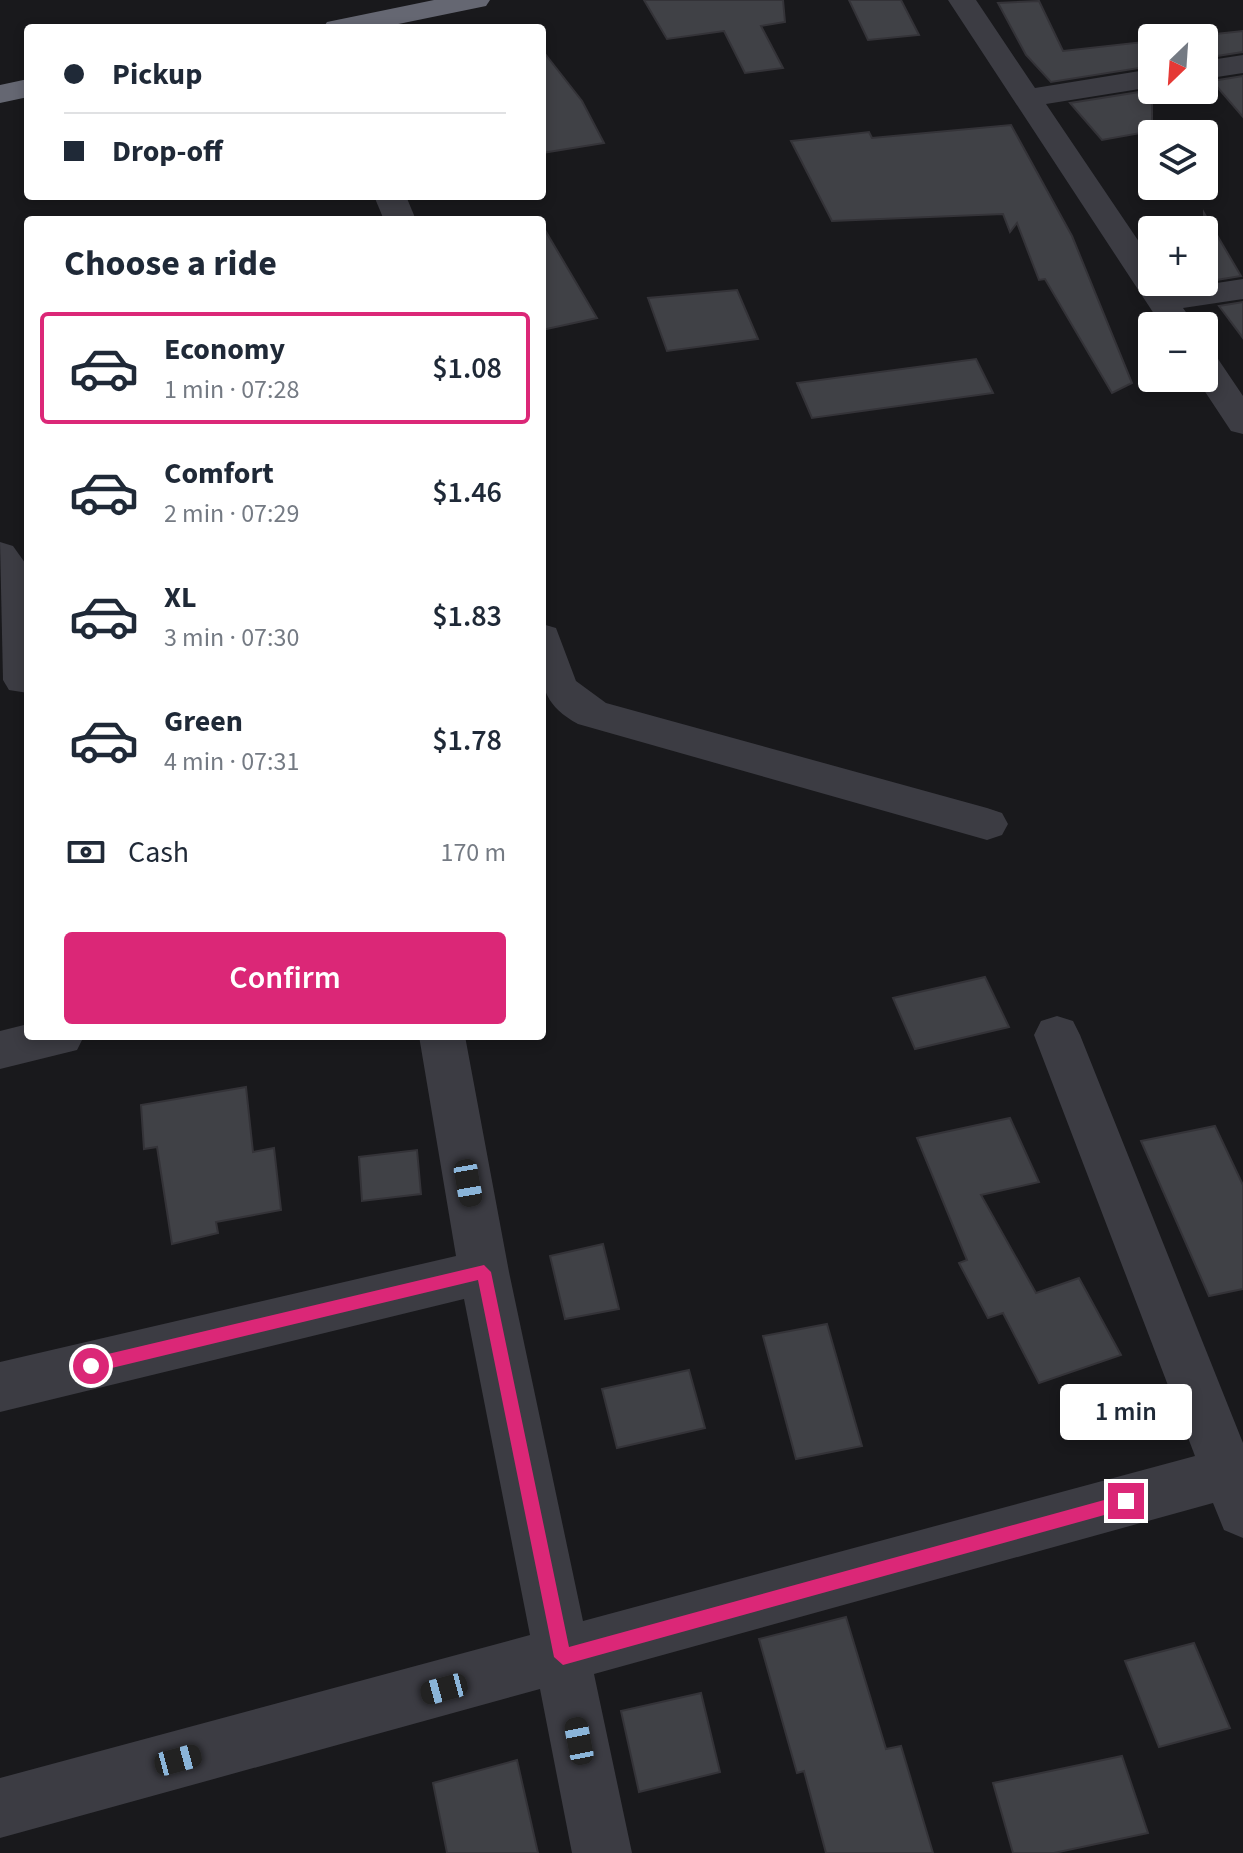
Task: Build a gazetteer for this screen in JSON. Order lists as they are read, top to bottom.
{
  "north": "bottom left",
  "page": {
    "map_buttons": ["+", "−"],
    "banner": ["Pickup", "Drop-off"],
    "heading": "Choose a ride",
    "list": [
      {
        "name": "Economy",
        "note": "1 min · 07:28",
        "value": "$1.08"
      },
      {
        "name": "Comfort",
        "note": "2 min · 07:29",
        "value": "$1.46"
      },
      {
        "name": "XL",
        "note": "3 min · 07:30",
        "value": "$1.83"
      },
      {
        "name": "Green",
        "note": "4 min · 07:31",
        "value": "$1.78"
      }
    ],
    "pay": ["Cash", "170 m"],
    "buttons": "Confirm",
    "bubble": "1 min"
  }
}
